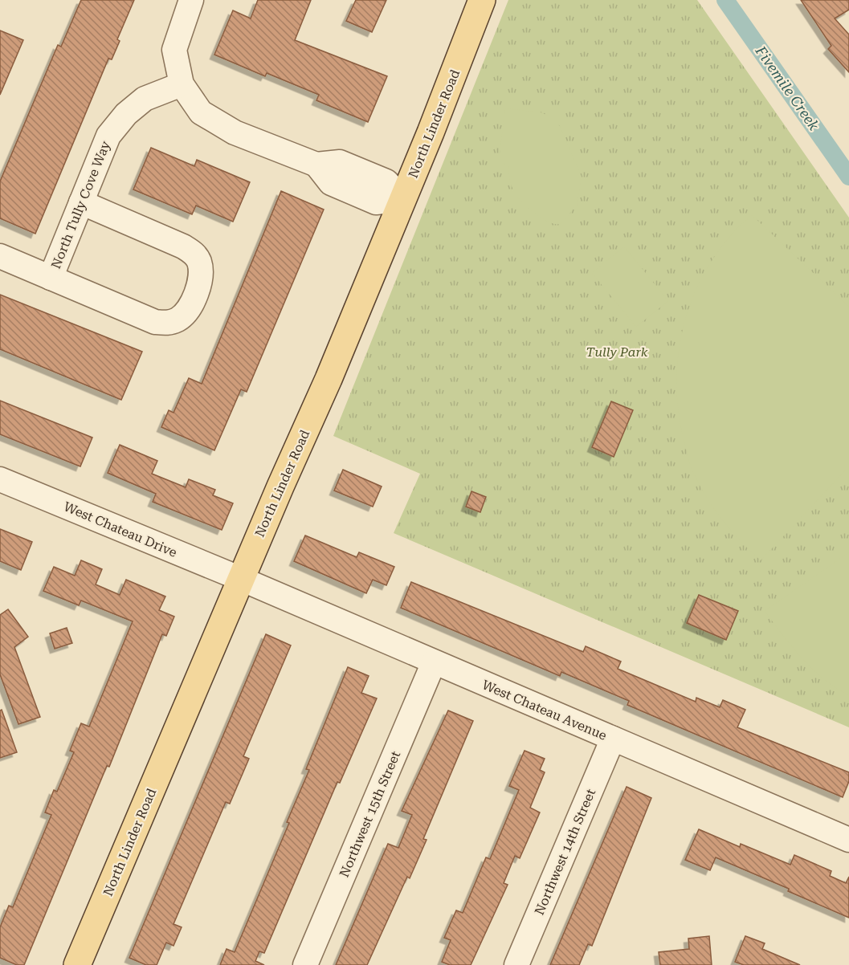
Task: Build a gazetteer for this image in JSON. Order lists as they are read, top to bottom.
{
  "streets": {
    "main road": ["North Linder Road"],
    "street": [
      "North Tully Cove Way",
      "West Chateau Drive",
      "West Chateau Avenue",
      "Northwest 15th Street",
      "Northwest 14th Street"
    ]
  },
  "crossings": [
    ["North Linder Road", "West Chateau Drive"],
    ["North Linder Road", "West Chateau Avenue"],
    ["West Chateau Drive", "West Chateau Avenue"],
    ["West Chateau Avenue", "Northwest 15th Street"],
    ["West Chateau Avenue", "Northwest 14th Street"]
  ],
  "water": ["Fivemile Creek"],
  "parks": ["Tully Park"]
}
